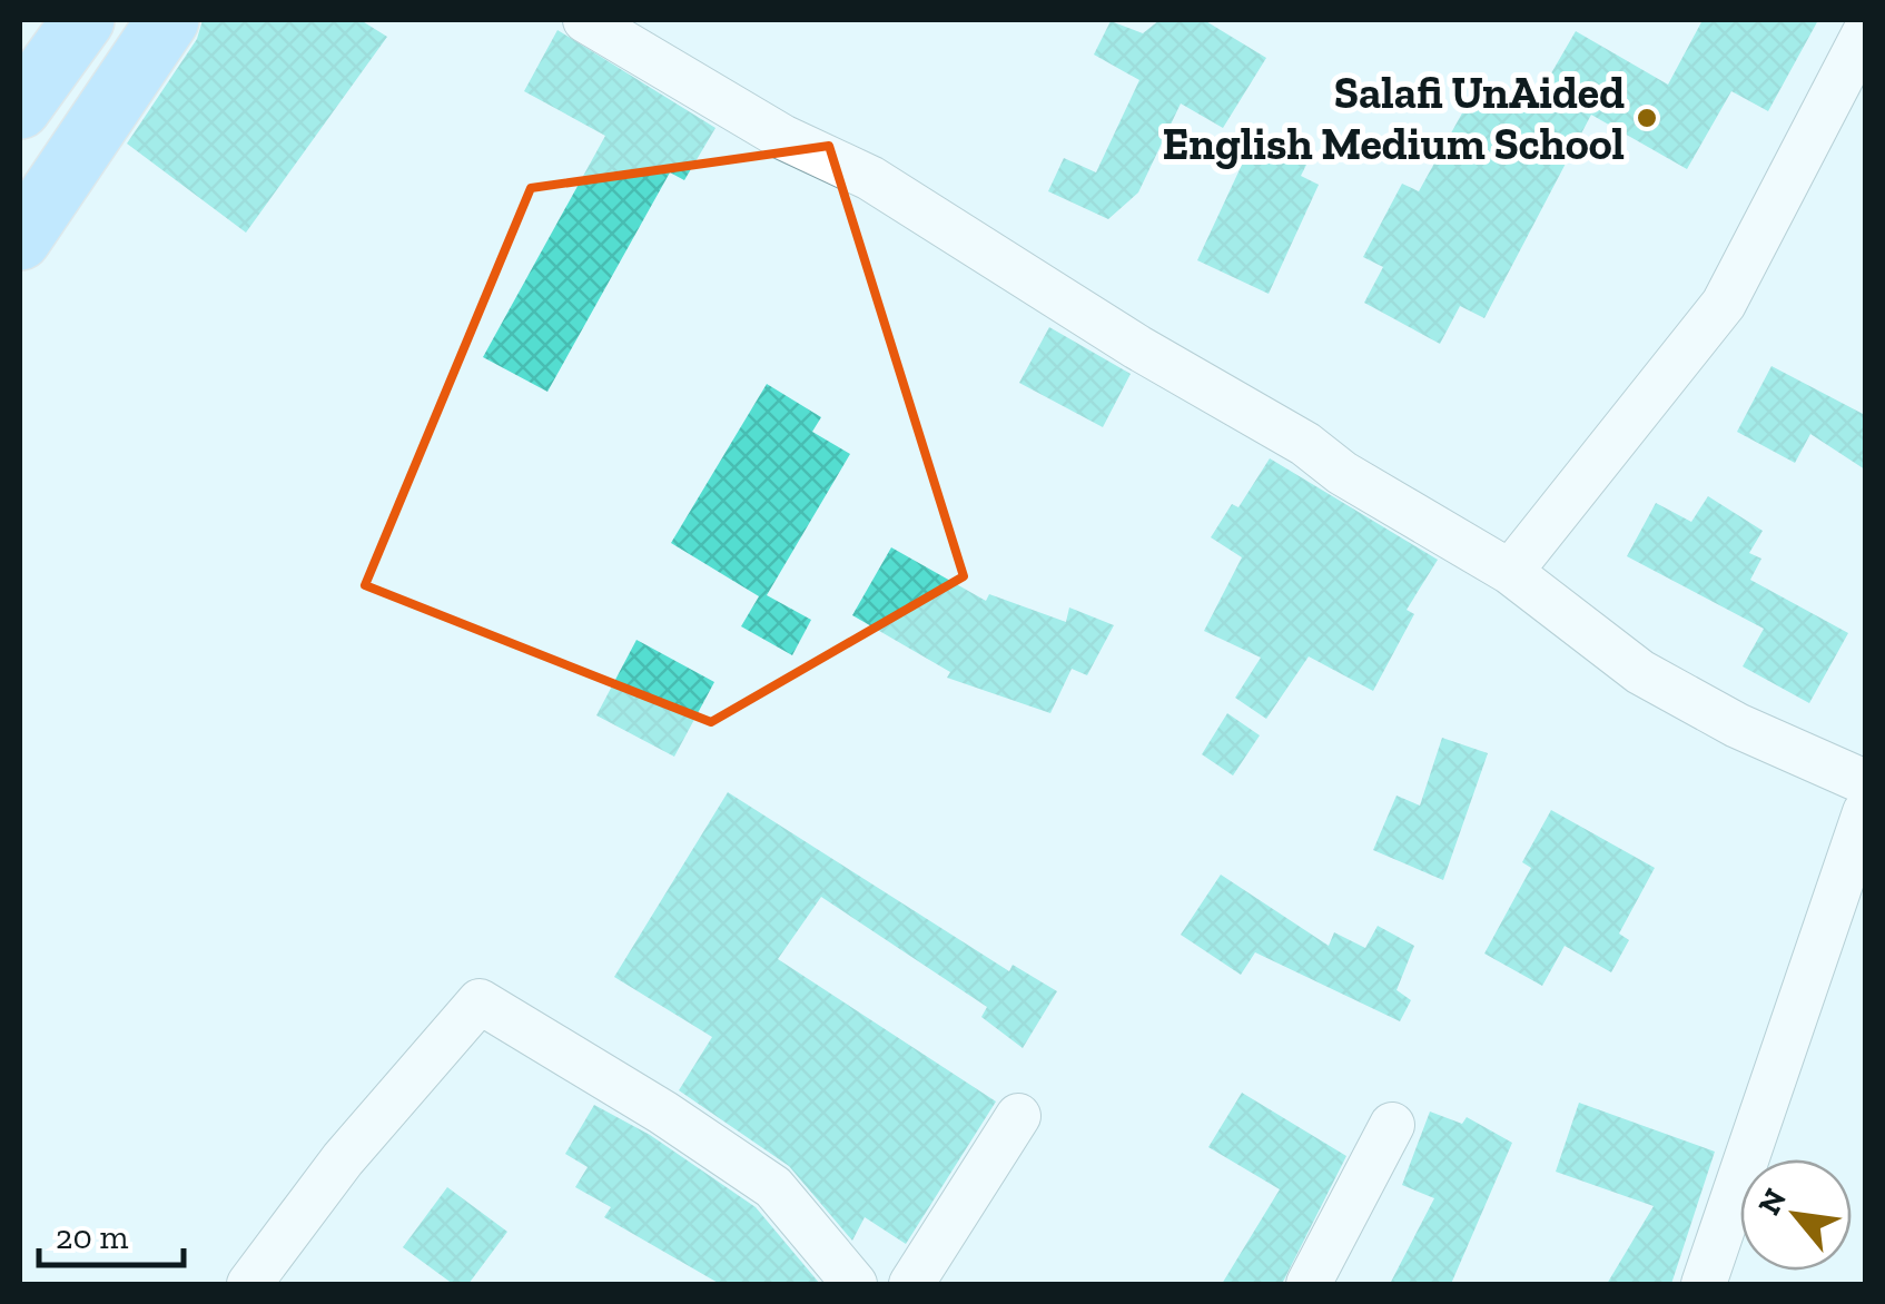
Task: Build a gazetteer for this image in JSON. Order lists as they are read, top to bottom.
{
  "places": ["Salafi UnAided English Medium School"],
  "scale_bar": "20 m",
  "north": "top left"
}
